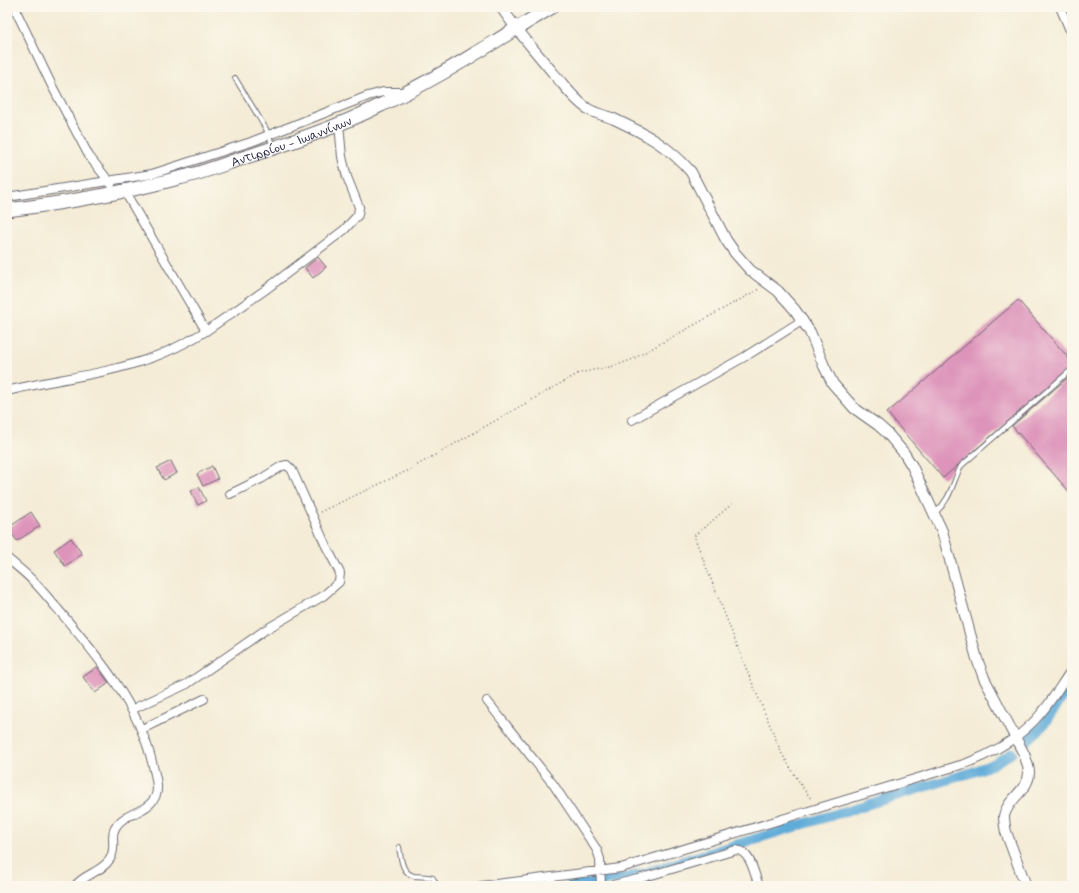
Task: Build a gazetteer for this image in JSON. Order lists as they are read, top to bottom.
{
  "streets": {
    "main road": ["Αντιρρίου - Ιωαννίνων"]
  }
}
